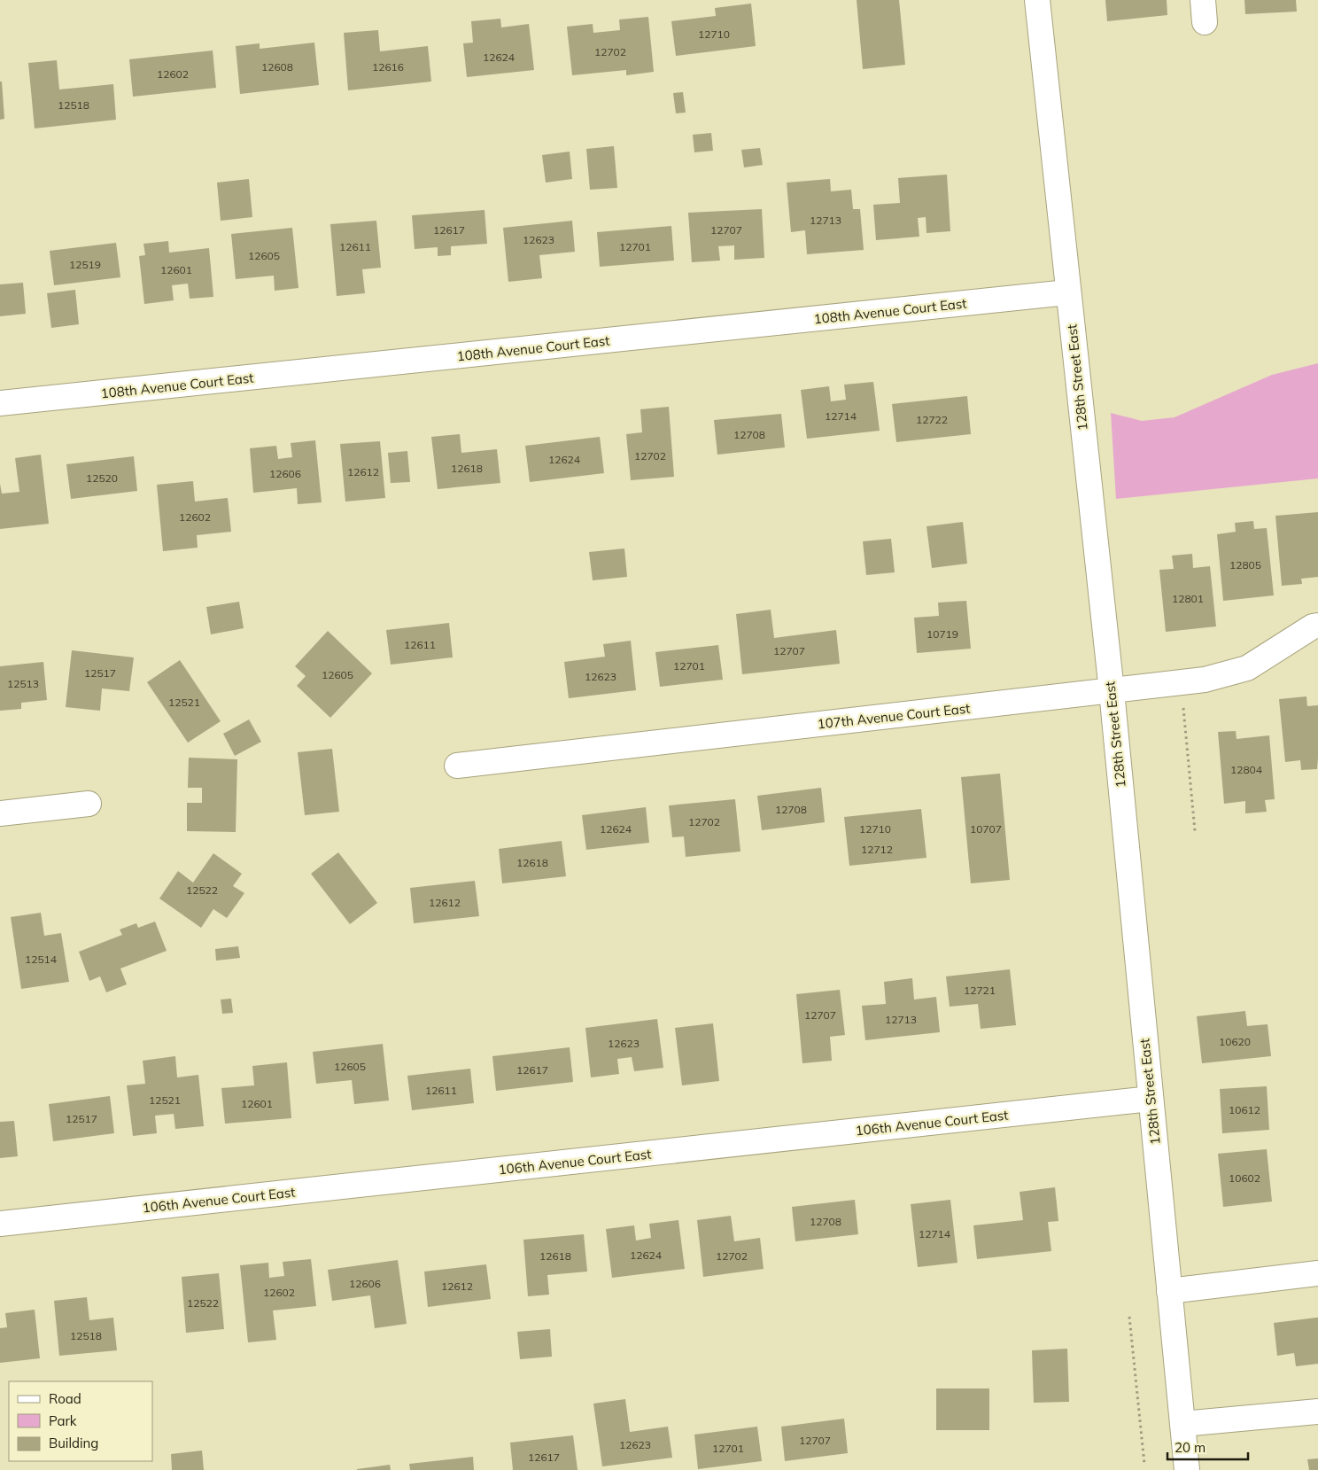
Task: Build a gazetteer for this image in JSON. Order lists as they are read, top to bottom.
{
  "streets": {
    "street": [
      "108th Avenue Court East",
      "128th Street East",
      "107th Avenue Court East",
      "106th Avenue Court East"
    ]
  },
  "crossings": [
    ["108th Avenue Court East", "128th Street East"],
    ["128th Street East", "107th Avenue Court East"],
    ["128th Street East", "106th Avenue Court East"]
  ],
  "house_numbers": [
    "12710",
    "12702",
    "12624",
    "12608",
    "12616",
    "12602",
    "12518",
    "12713",
    "12617",
    "12707",
    "12623",
    "12611",
    "12701",
    "12605",
    "12519",
    "12601",
    "12714",
    "12722",
    "12708",
    "12702",
    "12624",
    "12618",
    "12612",
    "12606",
    "12520",
    "12602",
    "12805",
    "12801",
    "10719",
    "12611",
    "12707",
    "12701",
    "12517",
    "12605",
    "12623",
    "12513",
    "12521",
    "12804",
    "12708",
    "12702",
    "12624",
    "12710",
    "10707",
    "12712",
    "12618",
    "12522",
    "12612",
    "12514",
    "12721",
    "12707",
    "12713",
    "10620",
    "12623",
    "12605",
    "12617",
    "12611",
    "12521",
    "12601",
    "10612",
    "12517",
    "10602",
    "12708",
    "12714",
    "12624",
    "12618",
    "12702",
    "12606",
    "12612",
    "12602",
    "12522",
    "12518",
    "12707",
    "12623",
    "12701",
    "12617"
  ],
  "legend": ["Road", "Park", "Building"],
  "scale_bar": "20 m"
}
